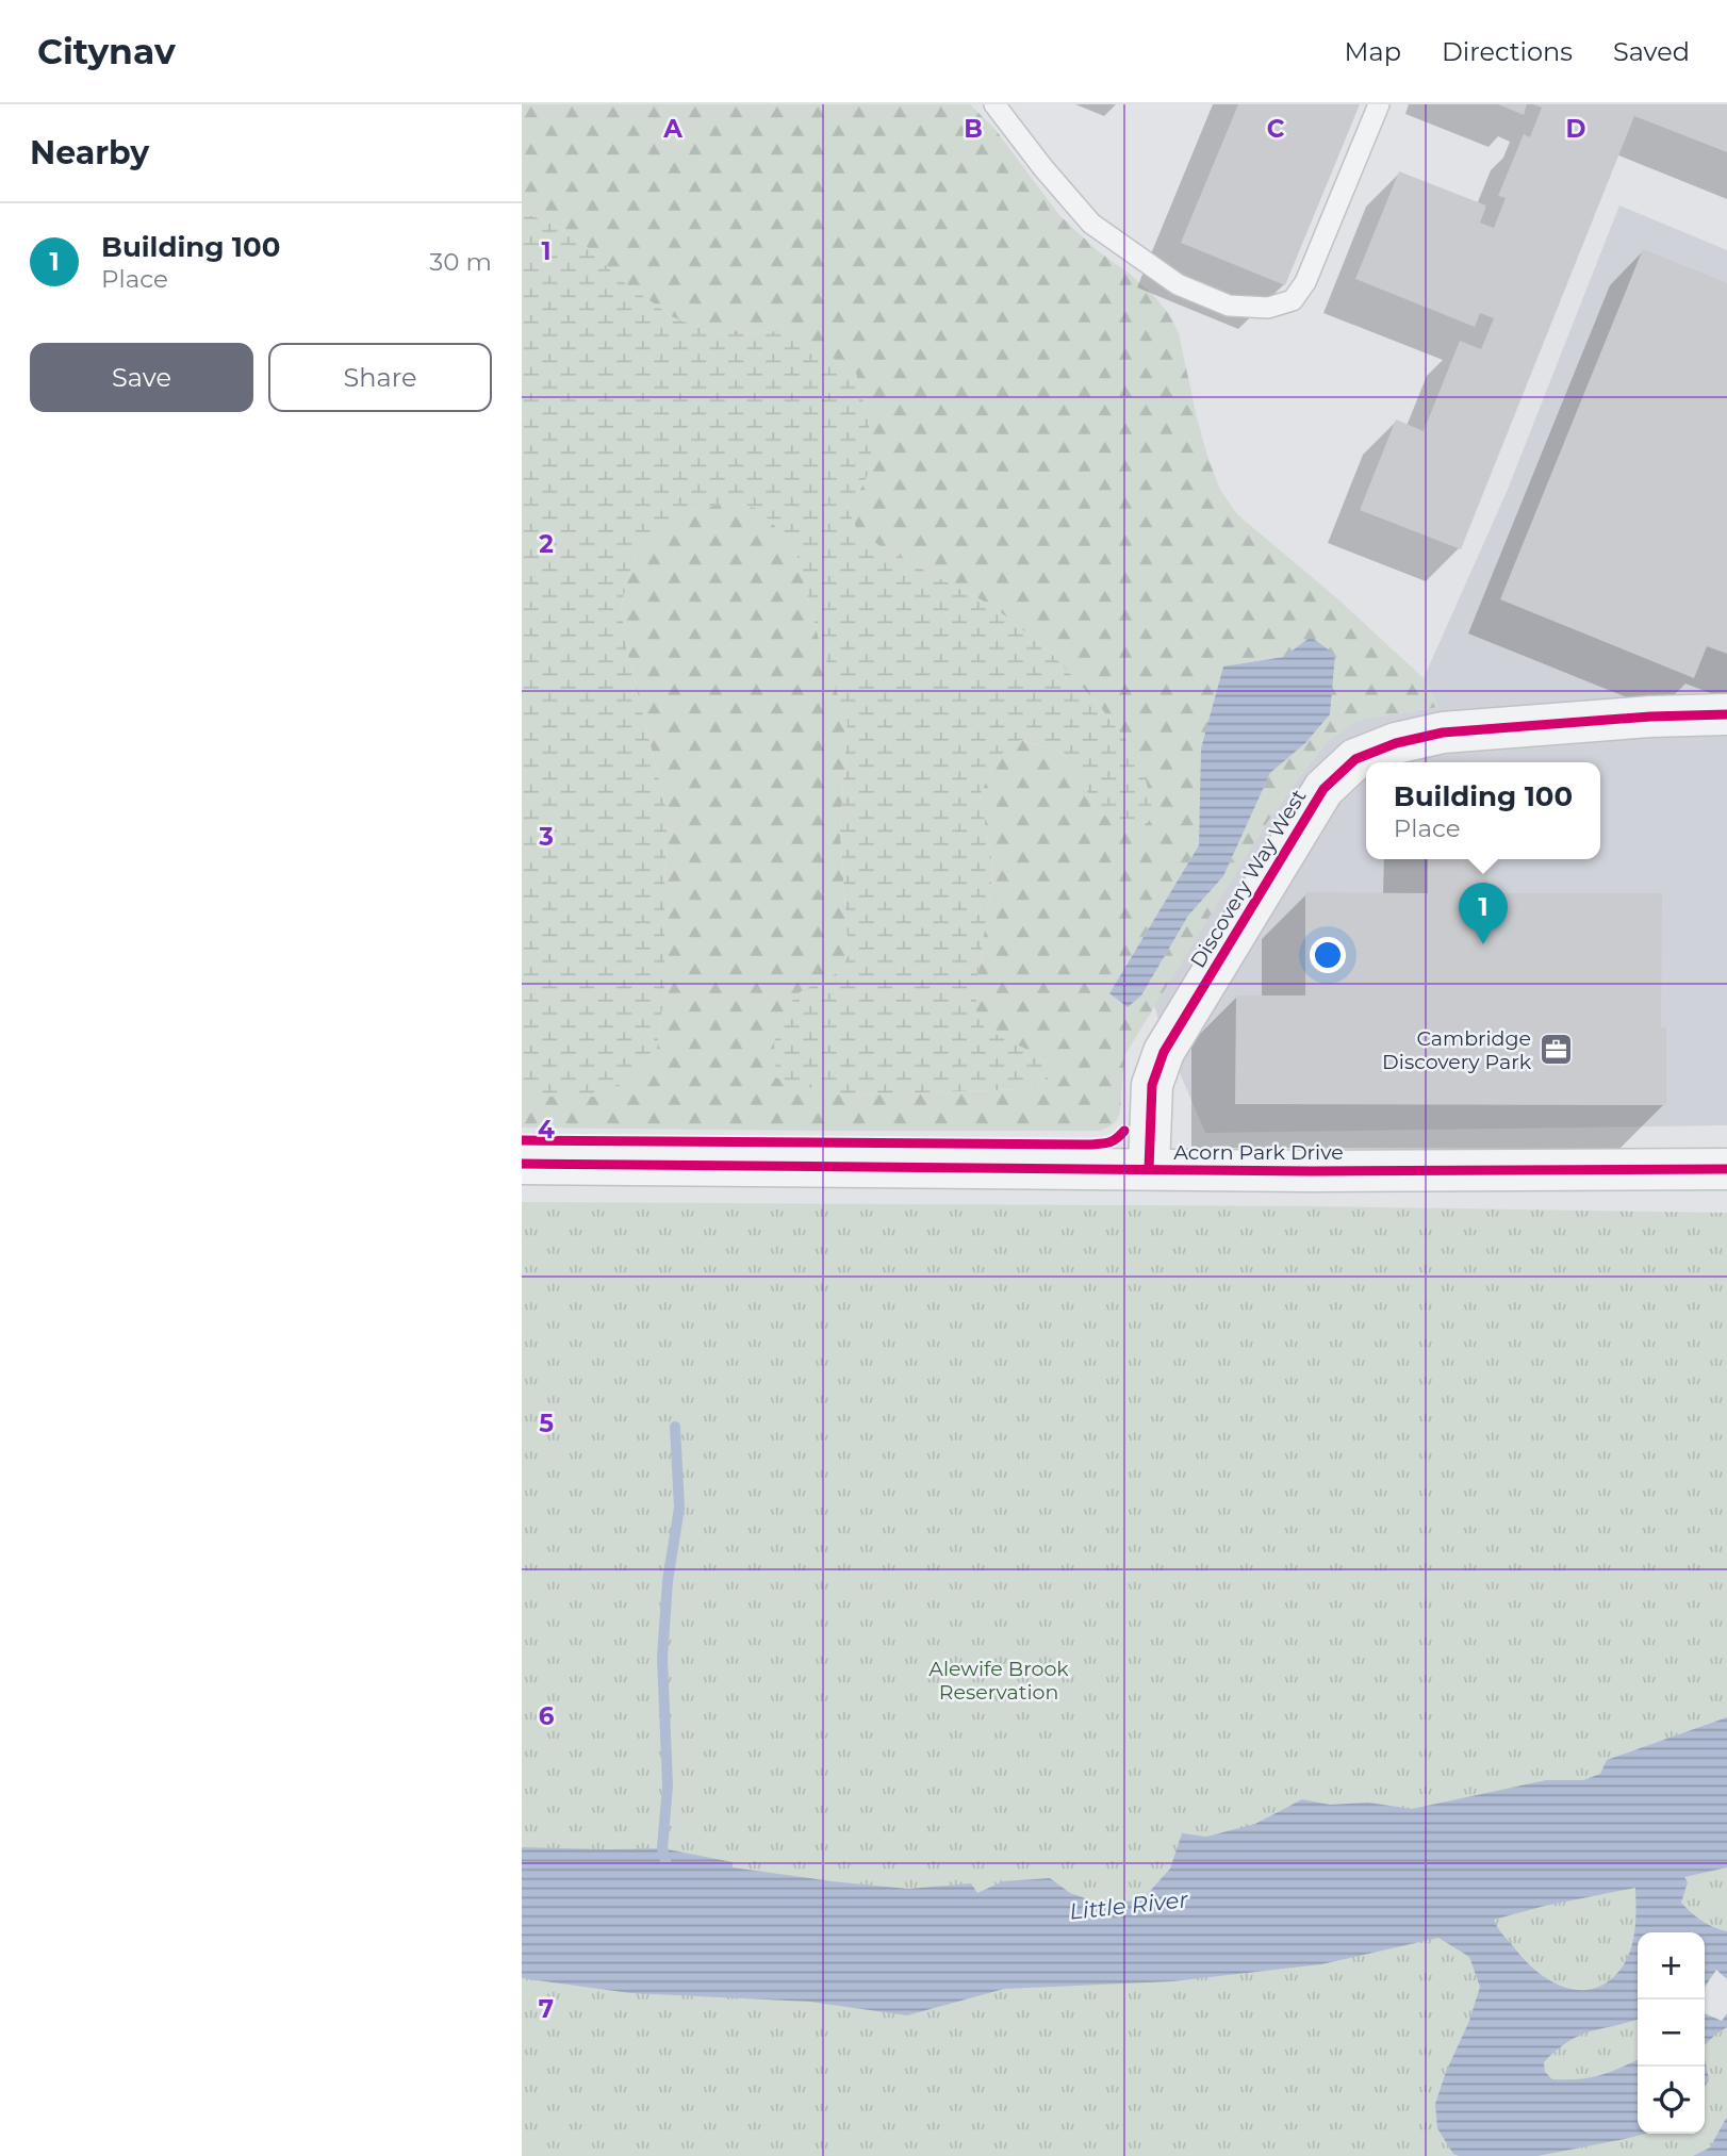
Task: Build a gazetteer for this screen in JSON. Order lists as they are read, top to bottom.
{
  "streets": {
    "street": ["Discovery Way West", "Acorn Park Drive"]
  },
  "crossings": [
    ["Discovery Way West", "Acorn Park Drive"]
  ],
  "water": ["Little River"],
  "parks": ["Alewife Brook Reservation"],
  "places": {
    "office": ["Cambridge Discovery Park"]
  },
  "page": {
    "header": "Citynav",
    "nav": ["Map", "Directions", "Saved"],
    "heading": "Nearby",
    "list": [
      {
        "mark": "1",
        "name": "Building 100",
        "note": "Place",
        "value": "30 m"
      }
    ],
    "buttons": ["Save", "Share"],
    "popup": ["Building 100", "Place"],
    "pins": "1",
    "map_buttons": ["+", "−"]
  },
  "grid": {
    "columns": [
      "A",
      "B",
      "C",
      "D"
    ],
    "rows": [
      "1",
      "2",
      "3",
      "4",
      "5",
      "6",
      "7"
    ]
  }
}
